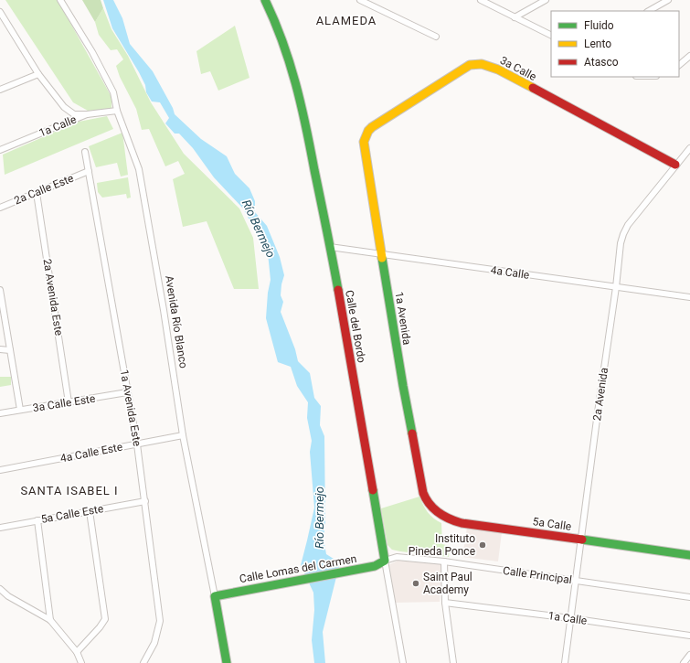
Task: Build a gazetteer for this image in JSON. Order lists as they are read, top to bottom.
{
  "streets": {
    "street": [
      "3a Calle",
      "1a Calle",
      "2a Calle Este",
      "4a Calle",
      "2a Avenida Este",
      "1a Avenida",
      "Avenida Río Blanco",
      "Calle del Bordo",
      "2a Avenida",
      "3a Calle Este",
      "1a Avenida Este",
      "4a Calle Este",
      "5a Calle Este",
      "5a Calle",
      "Calle Lomas del Carmen",
      "Calle Principal"
    ]
  },
  "crossings": [
    ["3a Calle", "1a Avenida"],
    ["3a Calle", "2a Avenida"],
    ["1a Calle", "Avenida Río Blanco"],
    ["1a Calle", "2a Avenida"],
    ["2a Calle Este", "2a Avenida Este"],
    ["2a Calle Este", "1a Avenida Este"],
    ["4a Calle", "1a Avenida"],
    ["4a Calle", "Calle del Bordo"],
    ["4a Calle", "2a Avenida"],
    ["2a Avenida Este", "3a Calle Este"],
    ["1a Avenida", "5a Calle"],
    ["Avenida Río Blanco", "4a Calle Este"],
    ["Avenida Río Blanco", "Calle Lomas del Carmen"],
    ["Calle del Bordo", "Calle Lomas del Carmen"],
    ["Calle del Bordo", "Calle Principal"],
    ["2a Avenida", "5a Calle"],
    ["2a Avenida", "Calle Principal"],
    ["3a Calle Este", "1a Avenida Este"],
    ["1a Avenida Este", "4a Calle Este"],
    ["1a Avenida Este", "5a Calle Este"],
    ["Calle Lomas del Carmen", "Calle Principal"]
  ],
  "districts": ["ALAMEDA", "SANTA ISABEL I"],
  "water": ["Río Bermejo"],
  "places": ["Instituto Pineda Ponce", "Saint Paul Academy"],
  "legend": ["Fluido", "Lento", "Atasco"]
}
